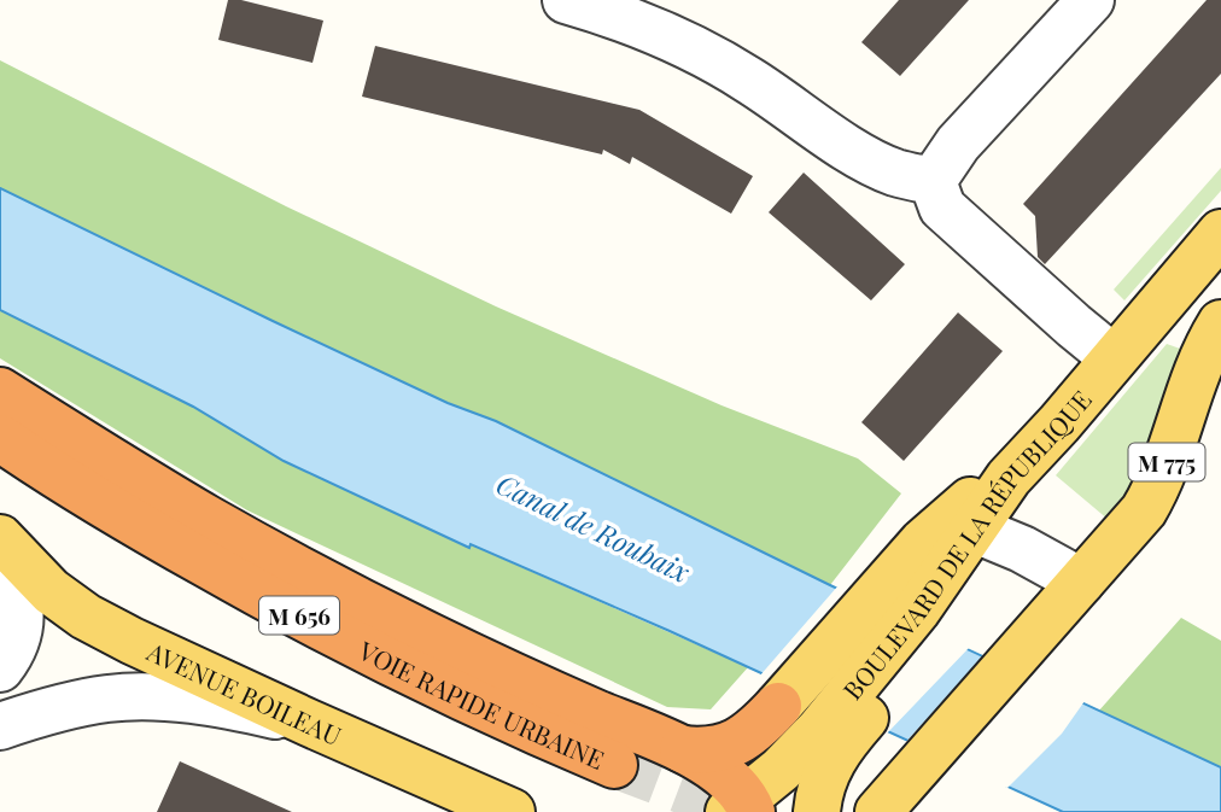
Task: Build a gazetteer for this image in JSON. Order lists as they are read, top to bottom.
{
  "streets": {
    "highway": ["M 656", "VOIE RAPIDE URBAINE"],
    "main road": ["M 775", "BOULEVARD DE LA RÉPUBLIQUE", "AVENUE BOILEAU"]
  },
  "water": ["Canal de Roubaix"]
}
